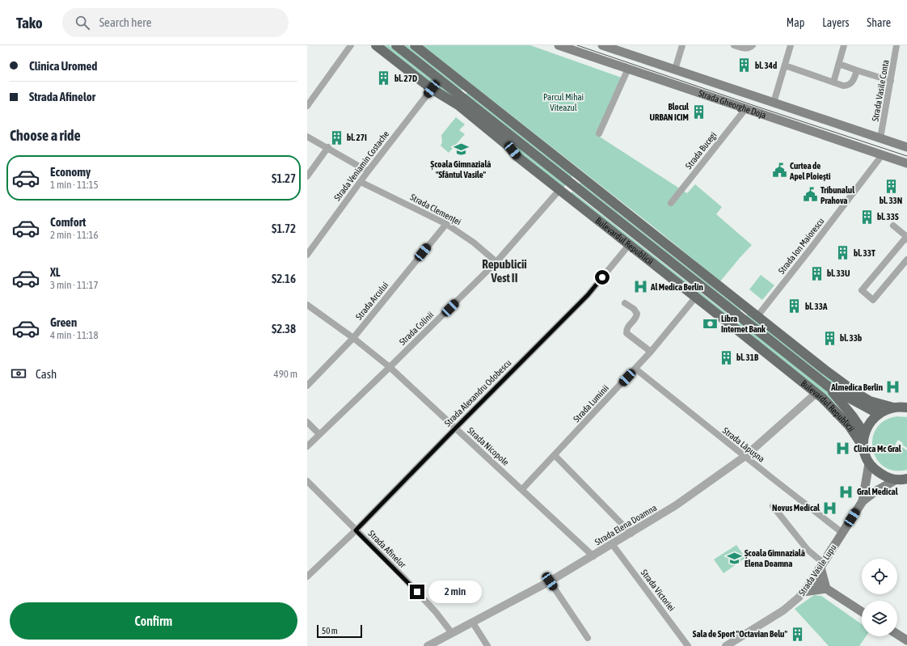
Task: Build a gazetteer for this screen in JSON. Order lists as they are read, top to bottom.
{
  "streets": {
    "main road": ["Strada Gheorghe Doja", "Bulevardul Republicii", "Strada Vasile Lupu"],
    "street": [
      "Strada Vasile Conta",
      "Strada Bucegi",
      "Strada Veniamin Costache",
      "Strada Clemenței",
      "Strada Ion Maiorescu",
      "Strada Arcului",
      "Strada Colinii",
      "Strada Alexandru Odobescu",
      "Strada Luminii",
      "Strada Lăpușna",
      "Strada Nicopole",
      "Strada Elena Doamna",
      "Strada Afinelor",
      "Strada Victoriei"
    ]
  },
  "crossings": [
    ["Strada Vasile Conta", "Strada Gheorghe Doja"],
    ["Strada Gheorghe Doja", "Strada Bucegi"],
    ["Strada Gheorghe Doja", "Strada Ion Maiorescu"],
    ["Strada Veniamin Costache", "Strada Clemenței"],
    ["Strada Veniamin Costache", "Bulevardul Republicii"],
    ["Strada Clemenței", "Strada Arcului"],
    ["Strada Clemenței", "Strada Colinii"],
    ["Bulevardul Republicii", "Strada Colinii"],
    ["Bulevardul Republicii", "Strada Alexandru Odobescu"],
    ["Bulevardul Republicii", "Strada Luminii"],
    ["Bulevardul Republicii", "Strada Elena Doamna"],
    ["Strada Arcului", "Strada Nicopole"],
    ["Strada Colinii", "Strada Nicopole"],
    ["Strada Alexandru Odobescu", "Strada Nicopole"],
    ["Strada Alexandru Odobescu", "Strada Afinelor"],
    ["Strada Luminii", "Strada Lăpușna"],
    ["Strada Luminii", "Strada Nicopole"],
    ["Strada Lăpușna", "Strada Elena Doamna"],
    ["Strada Lăpușna", "Strada Vasile Lupu"],
    ["Strada Nicopole", "Strada Elena Doamna"],
    ["Strada Elena Doamna", "Strada Afinelor"],
    ["Strada Elena Doamna", "Strada Victoriei"]
  ],
  "districts": ["Republicii Vest II"],
  "parks": ["Parcul Mihai Viteazul"],
  "places": {
    "building": [
      "bl. 34d",
      "bl. 27D",
      "Blocul URBAN ICIM",
      "bl. 27I",
      "bl. 33N",
      "bl. 33S",
      "bl. 33T",
      "bl. 33U",
      "bl. 33A",
      "bl. 33b",
      "bl. 31B",
      "Sala de Sport \"Octavian Belu\""
    ],
    "school or university": ["Școala Gimnazială \"Sfântul Vasile\"", "Școala Gimnazială Elena Doamna"],
    "public building": ["Curtea de Apel Ploieşti", "Tribunalul Prahova"],
    "hospital": [
      "Al Medica Berlin",
      "Almedica Berlin",
      "Clinica Mc Gral",
      "Gral Medical",
      "Novus Medical"
    ],
    "bank": ["Libra Internet Bank"]
  },
  "scale_bar": "50 m",
  "page": {
    "header": "Tako",
    "search": "Search here",
    "nav": ["Map", "Layers", "Share"],
    "banner": ["Clinica Uromed", "Strada Afinelor"],
    "heading": "Choose a ride",
    "list": [
      {
        "name": "Economy",
        "note": "1 min · 11:15",
        "value": "$1.27"
      },
      {
        "name": "Comfort",
        "note": "2 min · 11:16",
        "value": "$1.72"
      },
      {
        "name": "XL",
        "note": "3 min · 11:17",
        "value": "$2.16"
      },
      {
        "name": "Green",
        "note": "4 min · 11:18",
        "value": "$2.38"
      }
    ],
    "pay": ["Cash", "490 m"],
    "bubble": "2 min",
    "buttons": "Confirm",
    "scale": "50 m"
  }
}
